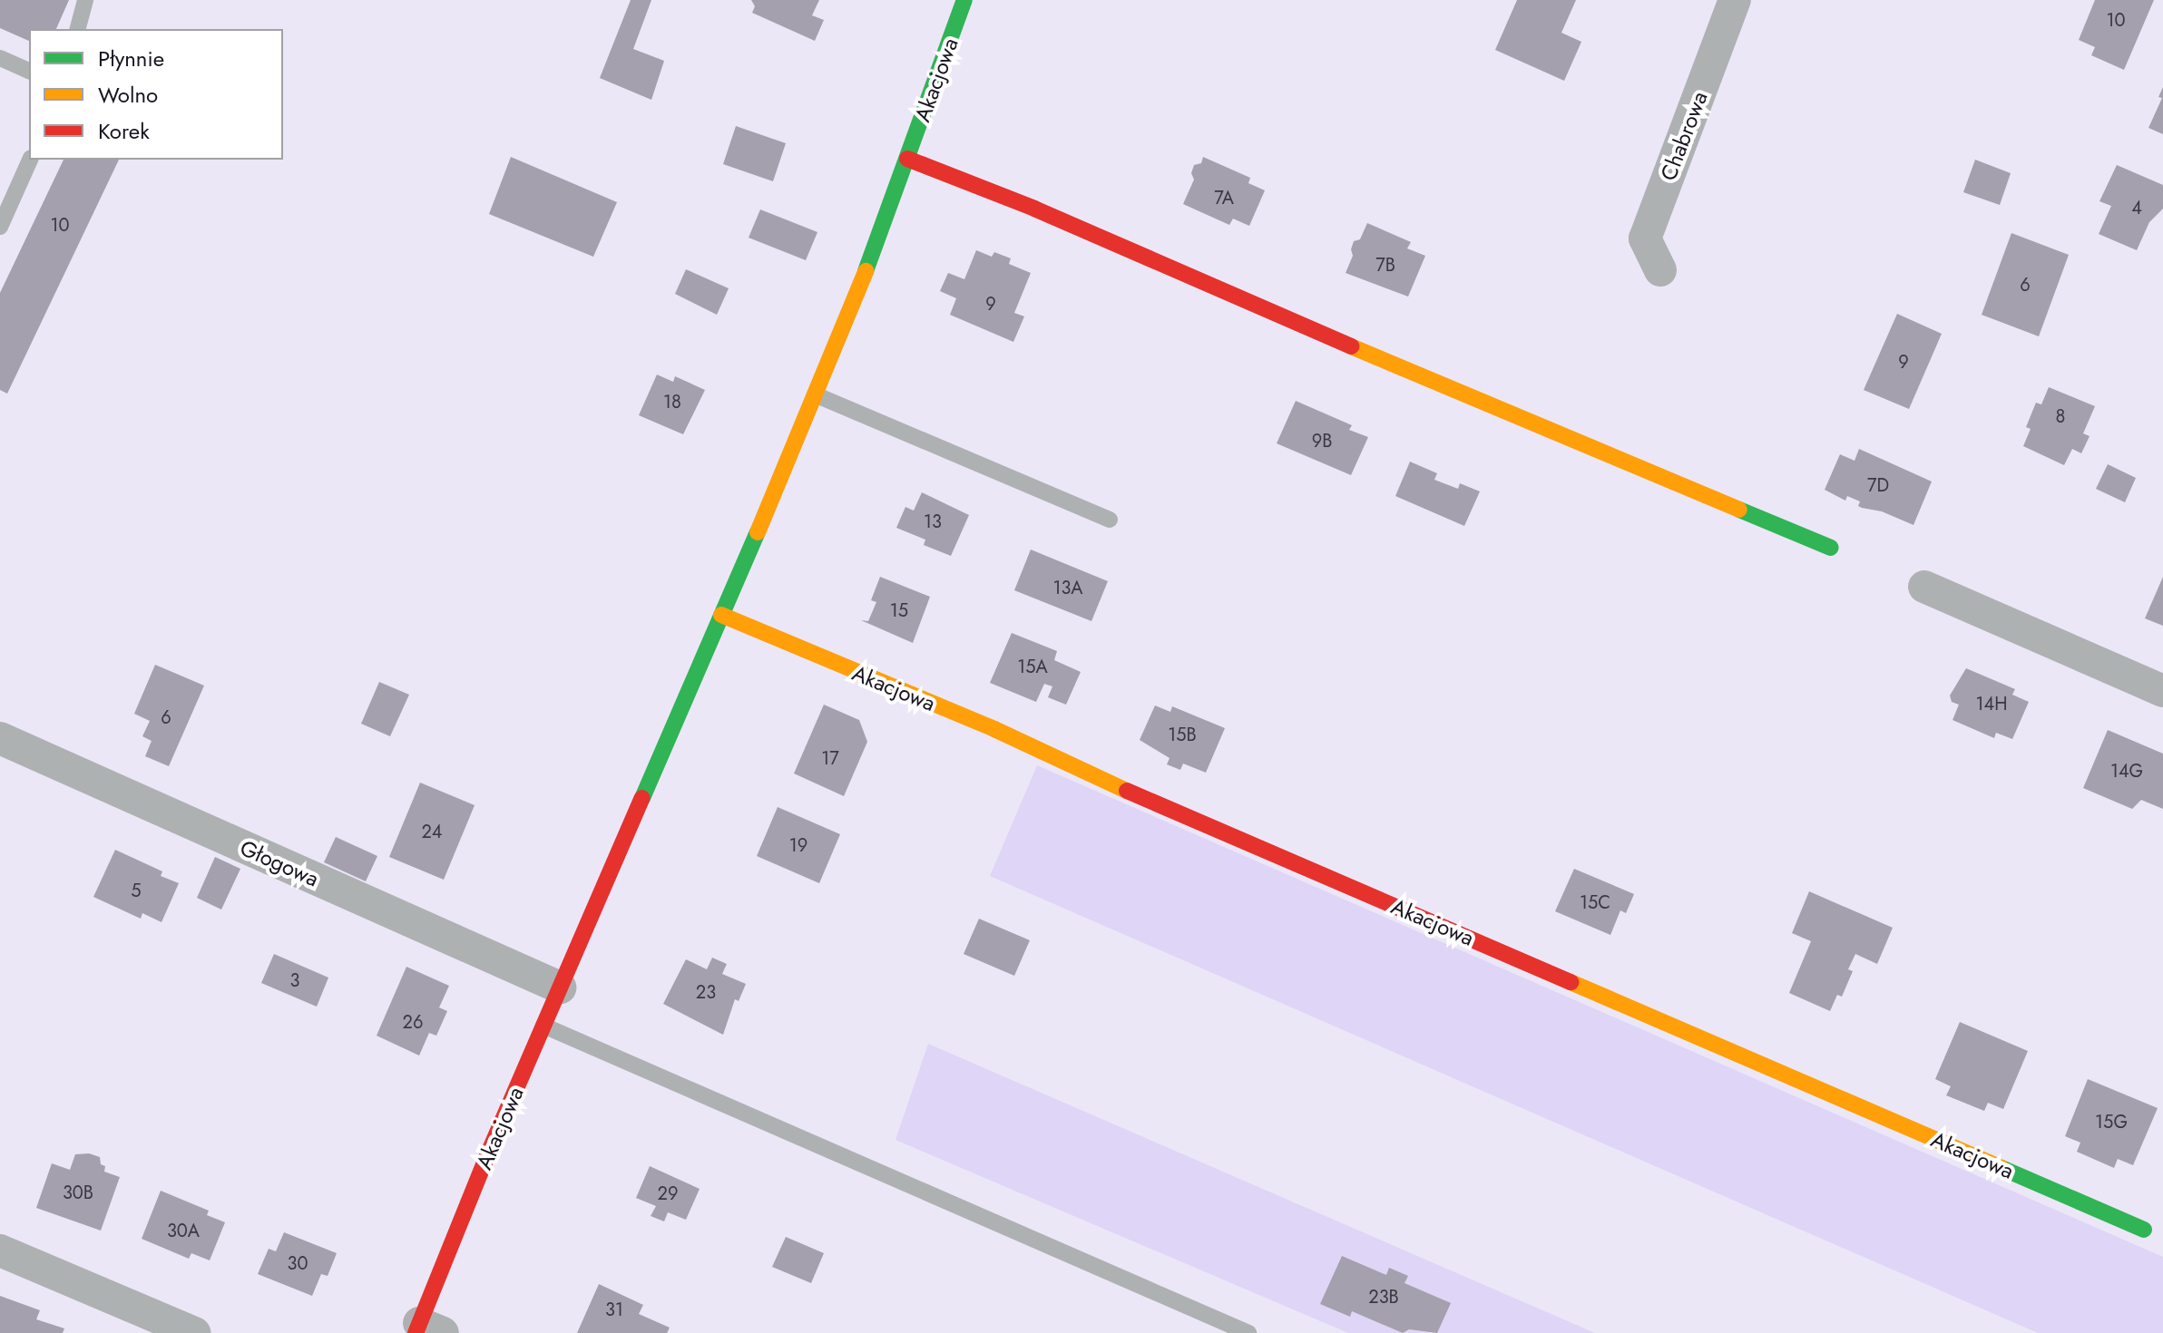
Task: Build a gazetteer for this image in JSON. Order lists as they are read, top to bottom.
{
  "streets": {
    "street": ["Akacjowa", "Chabrowa", "Głogowa"]
  },
  "crossings": [
    ["Akacjowa", "Głogowa"]
  ],
  "house_numbers": [
    "10",
    "7A",
    "4",
    "10",
    "7B",
    "6",
    "9",
    "9",
    "18",
    "8",
    "9B",
    "7D",
    "13",
    "13A",
    "15",
    "15A",
    "14H",
    "6",
    "15B",
    "17",
    "14G",
    "24",
    "19",
    "5",
    "15C",
    "3",
    "23",
    "26",
    "15G",
    "30B",
    "29",
    "30A",
    "30",
    "23B",
    "31"
  ],
  "legend": ["Płynnie", "Wolno", "Korek"]
}
